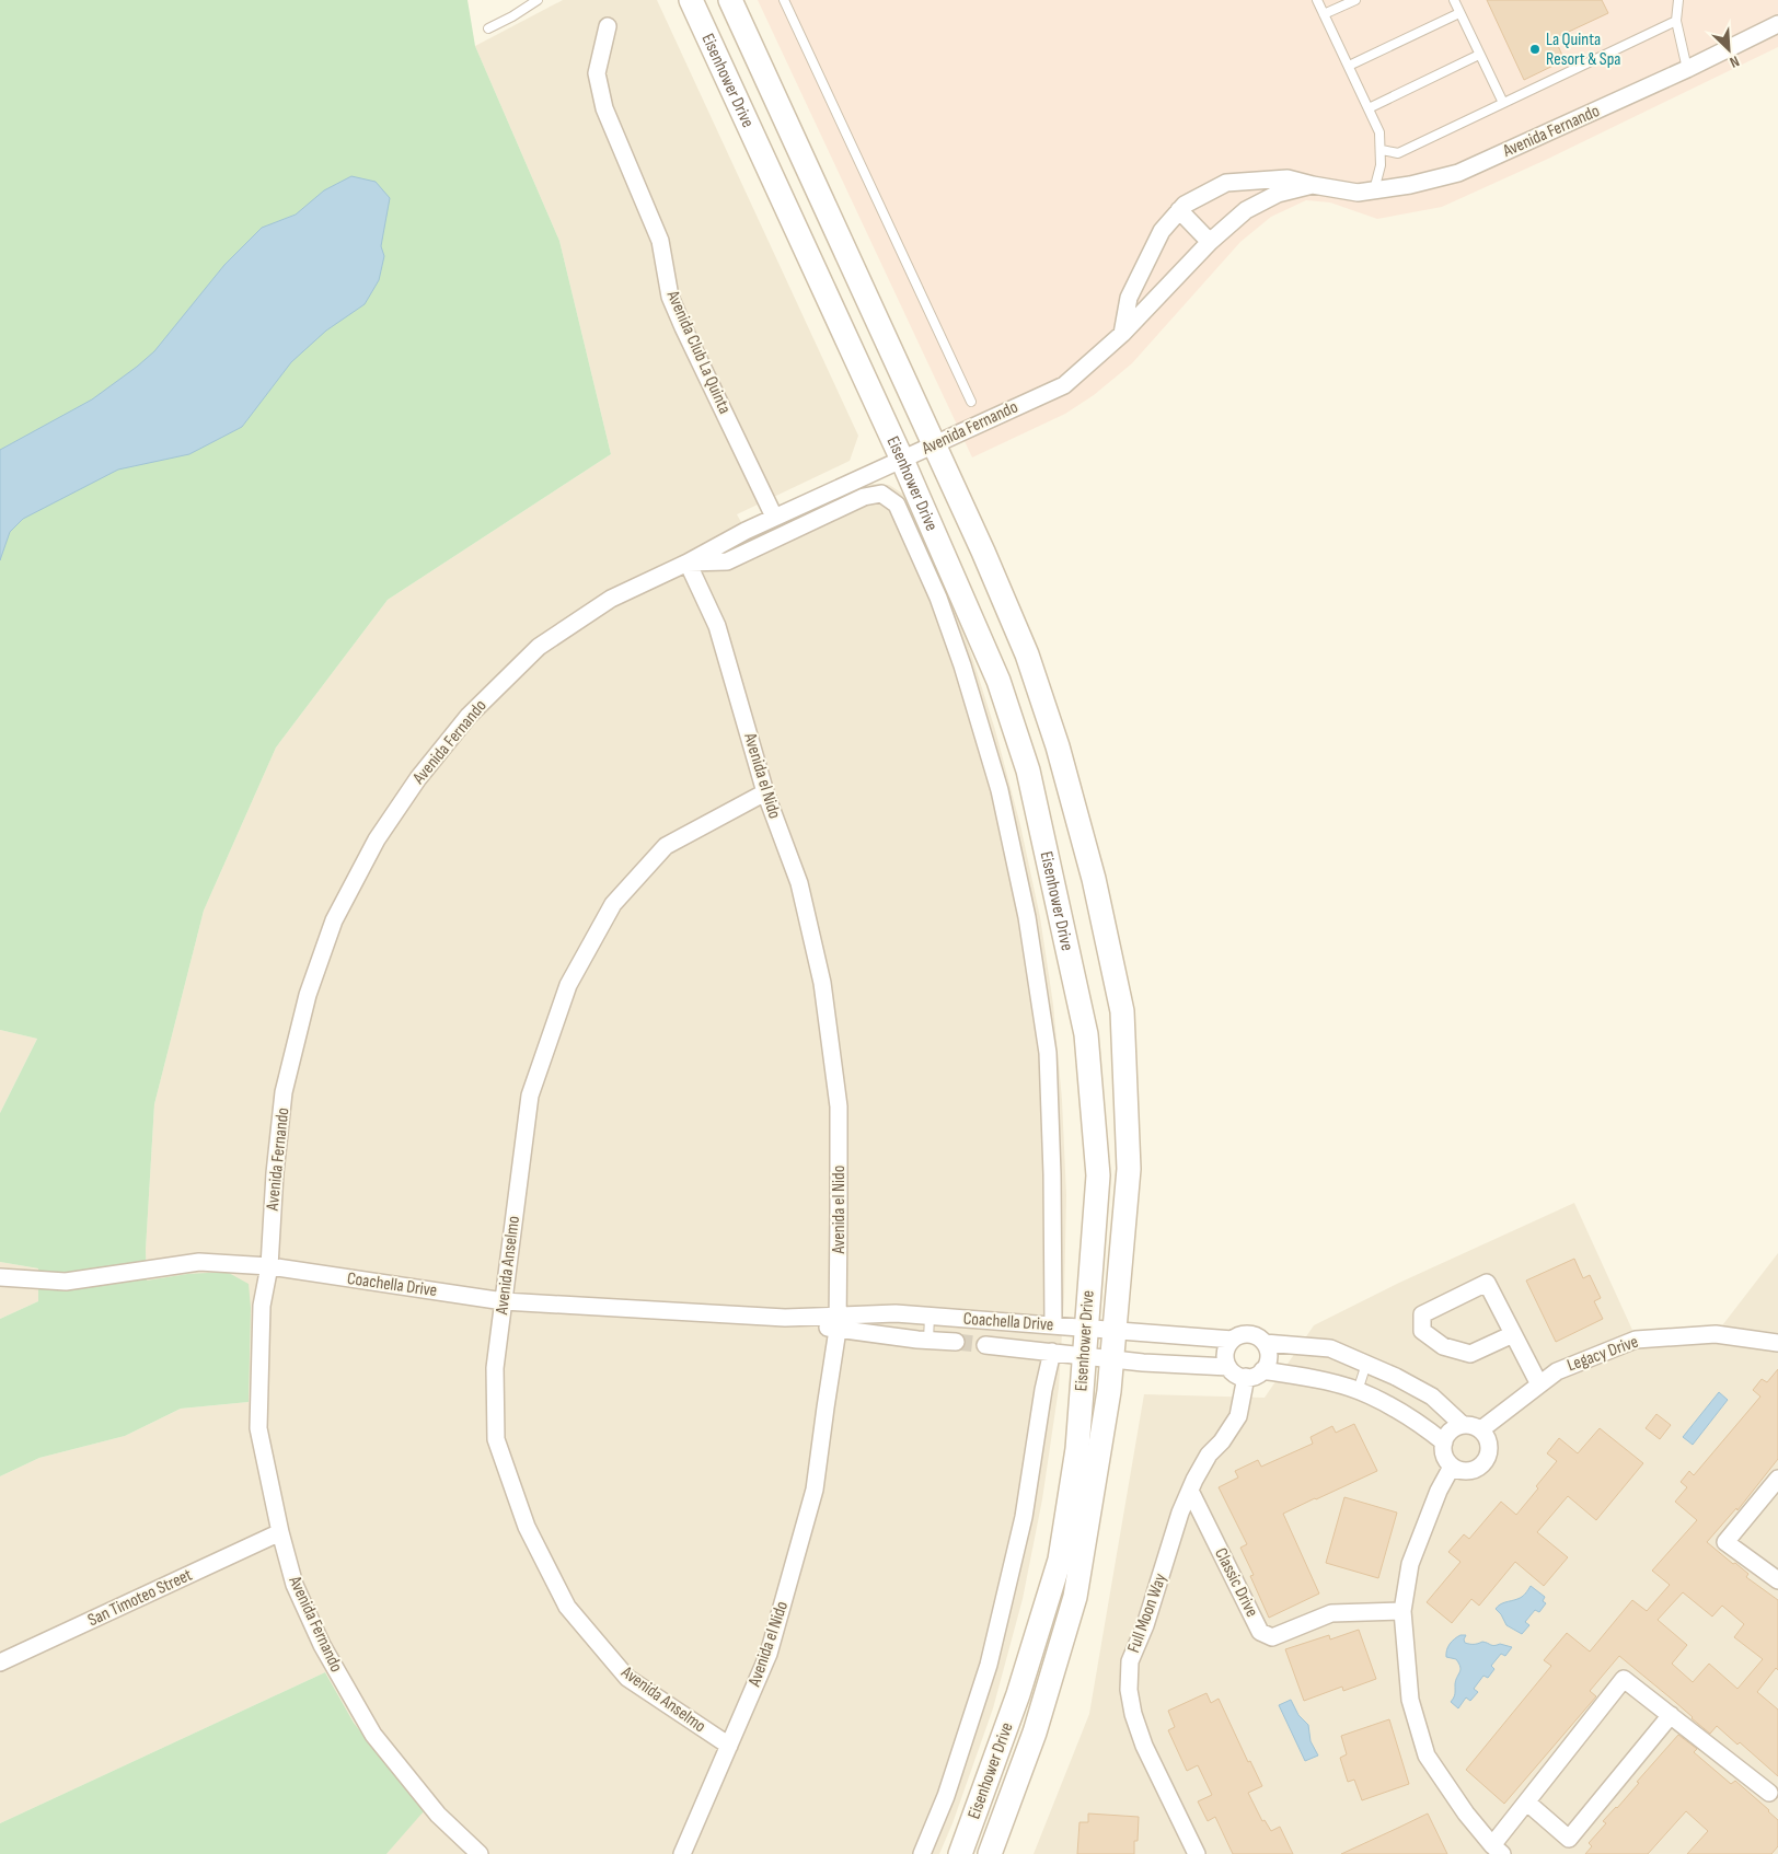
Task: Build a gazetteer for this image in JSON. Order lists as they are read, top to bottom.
{
  "streets": {
    "main road": ["Eisenhower Drive"],
    "street": [
      "Avenida Fernando",
      "Avenida Club La Quinta",
      "Avenida el Nido",
      "Avenida Anselmo",
      "Coachella Drive",
      "Legacy Drive",
      "Classic Drive",
      "San Timoteo Street",
      "Full Moon Way"
    ]
  },
  "crossings": [
    ["Eisenhower Drive", "Avenida Fernando"],
    ["Eisenhower Drive", "Coachella Drive"],
    ["Avenida Fernando", "Avenida Club La Quinta"],
    ["Avenida Fernando", "Avenida el Nido"],
    ["Avenida Fernando", "Coachella Drive"],
    ["Avenida Fernando", "San Timoteo Street"],
    ["Avenida el Nido", "Avenida Anselmo"],
    ["Avenida el Nido", "Coachella Drive"],
    ["Avenida Anselmo", "Coachella Drive"],
    ["Coachella Drive", "Legacy Drive"],
    ["Coachella Drive", "Full Moon Way"],
    ["Classic Drive", "Full Moon Way"]
  ],
  "places": ["La Quinta Resort & Spa"],
  "north": "bottom right"
}
